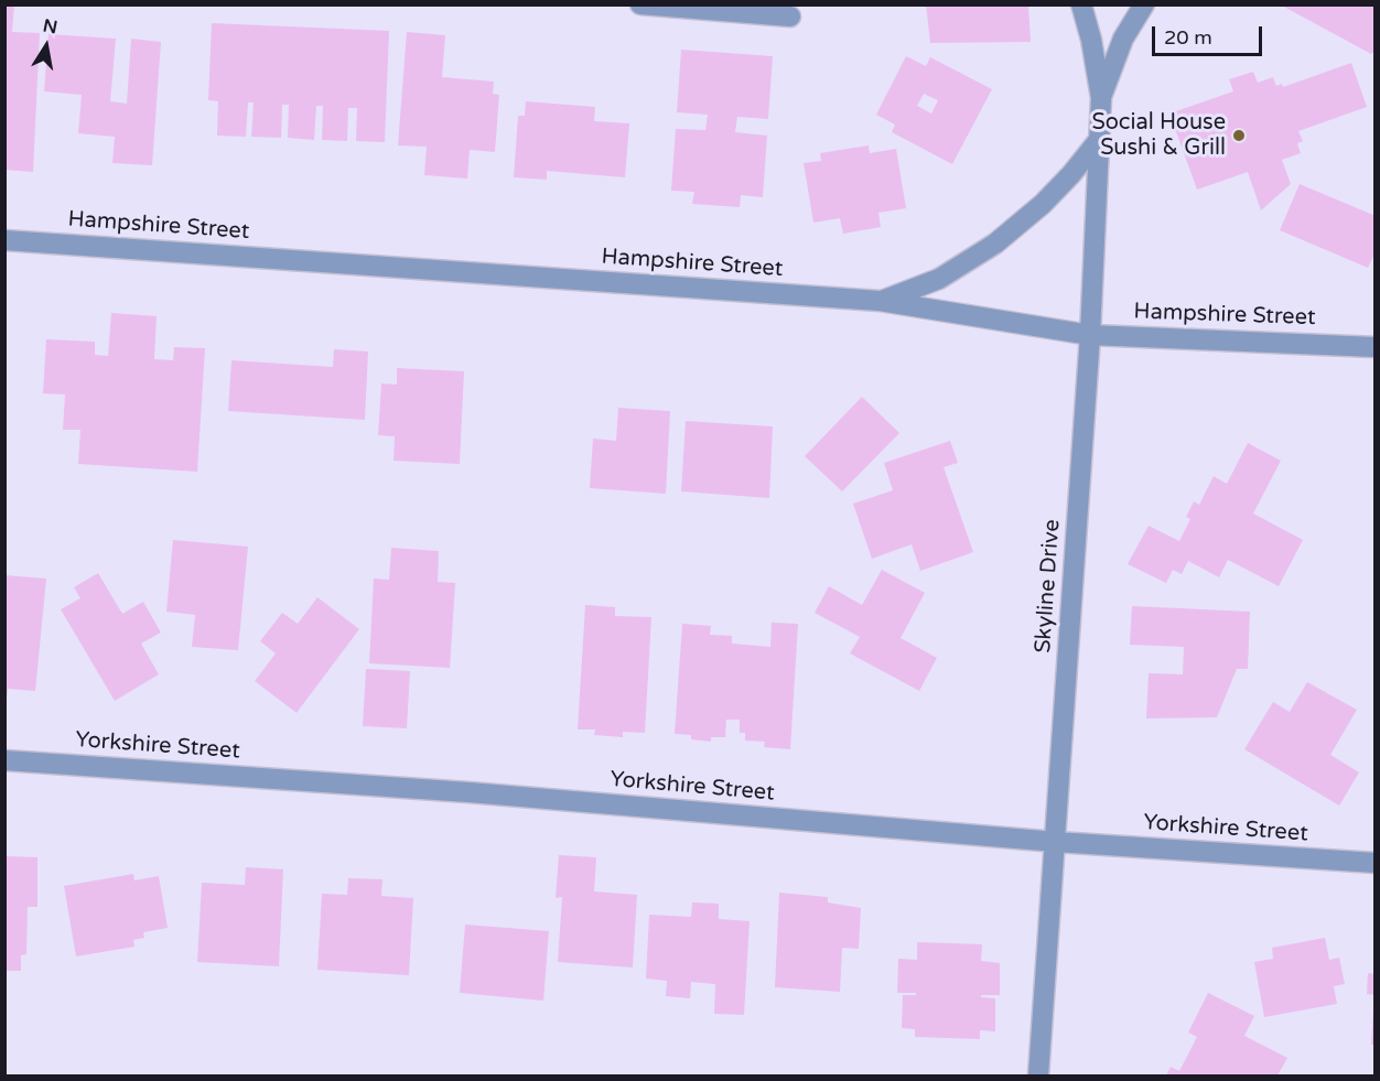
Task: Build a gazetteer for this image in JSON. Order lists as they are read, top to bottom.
{
  "streets": {
    "street": ["Hampshire Street", "Skyline Drive", "Yorkshire Street"]
  },
  "crossings": [
    ["Hampshire Street", "Skyline Drive"],
    ["Skyline Drive", "Yorkshire Street"]
  ],
  "places": ["Social House Sushi & Grill"],
  "scale_bar": "20 m",
  "north": "top"
}
